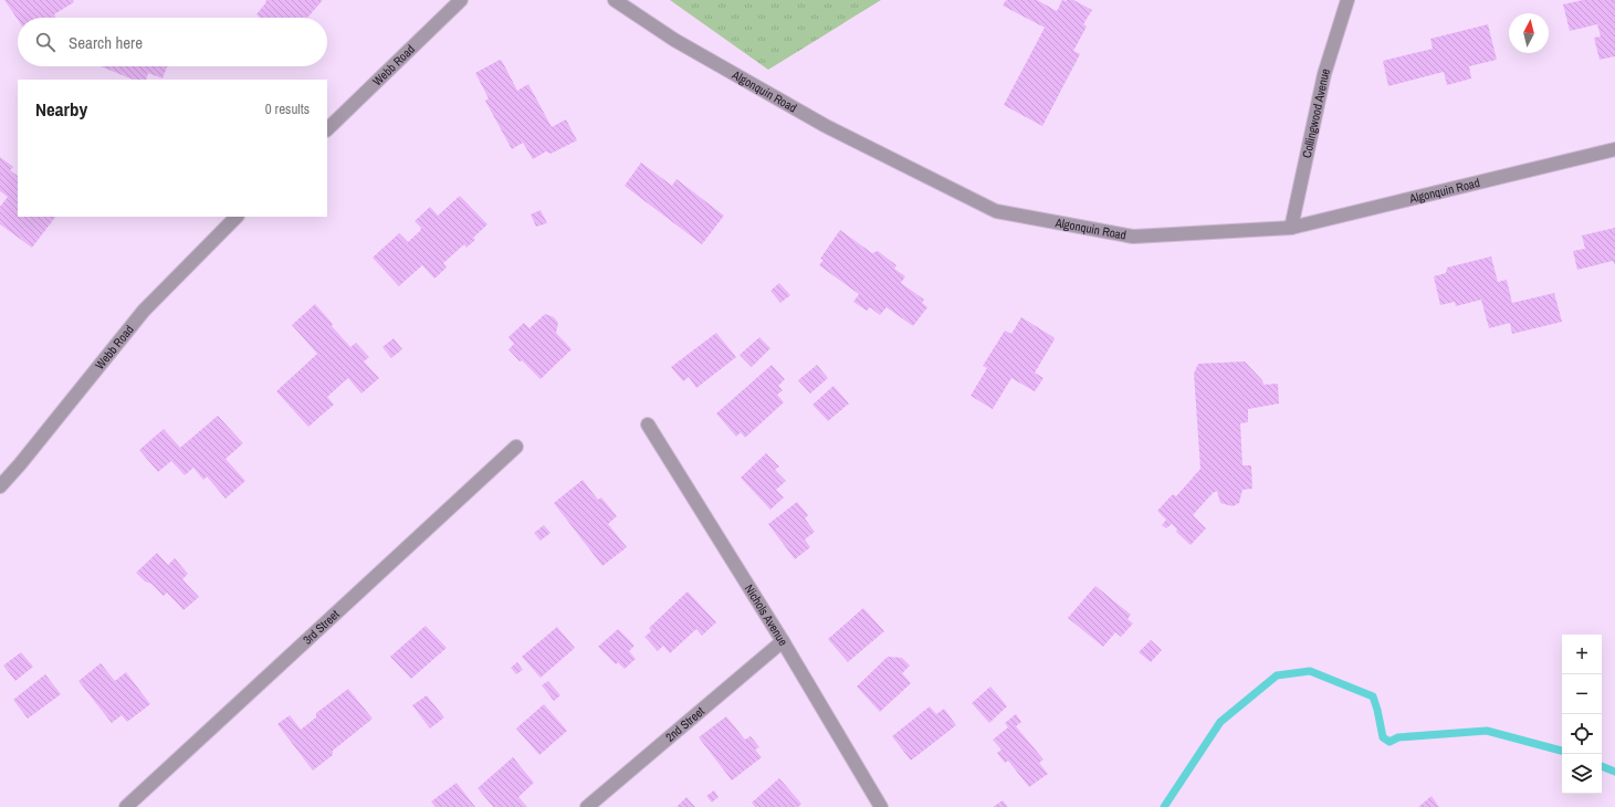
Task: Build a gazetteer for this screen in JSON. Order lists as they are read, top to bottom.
{
  "streets": {
    "street": [
      "Webb Road",
      "Algonquin Road",
      "Collingwood Avenue",
      "Nichols Avenue",
      "3rd Street",
      "2nd Street"
    ]
  },
  "crossings": [
    ["Algonquin Road", "Collingwood Avenue"],
    ["Nichols Avenue", "2nd Street"]
  ],
  "north": "top",
  "page": {
    "search": "Search here",
    "heading": ["Nearby", "0 results"],
    "map_buttons": ["+", "−"]
  }
}
